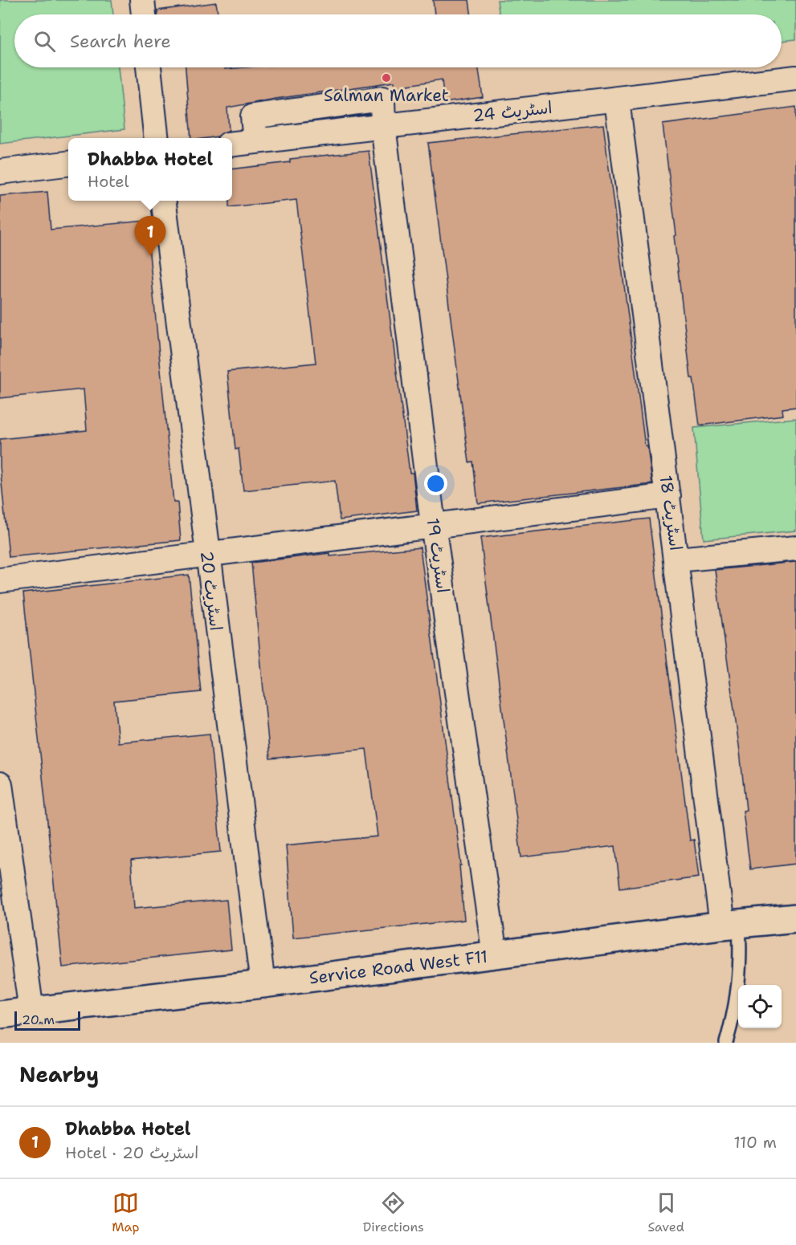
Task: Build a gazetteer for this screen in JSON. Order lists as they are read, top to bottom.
{
  "streets": {
    "main road": ["Service Road West F11"],
    "street": [
      "اسٹریٹ 24",
      "اسٹریٹ 18",
      "اسٹریٹ 19",
      "اسٹریٹ 20"
    ]
  },
  "crossings": [
    ["اسٹریٹ 24", "اسٹریٹ 18"],
    ["اسٹریٹ 24", "اسٹریٹ 19"],
    ["اسٹریٹ 18", "Service Road West F11"],
    ["اسٹریٹ 19", "Service Road West F11"],
    ["اسٹریٹ 20", "Service Road West F11"]
  ],
  "places": ["Salman Market"],
  "scale_bar": "20 m",
  "page": {
    "search": "Search here",
    "popup": ["Dhabba Hotel", "Hotel"],
    "pins": "1",
    "scale": "20 m",
    "heading": "Nearby",
    "list": [
      {
        "mark": "1",
        "name": "Dhabba Hotel",
        "note": "Hotel · اسٹریٹ 20",
        "value": "110 m"
      }
    ],
    "nav": ["Map", "Directions", "Saved"]
  }
}
